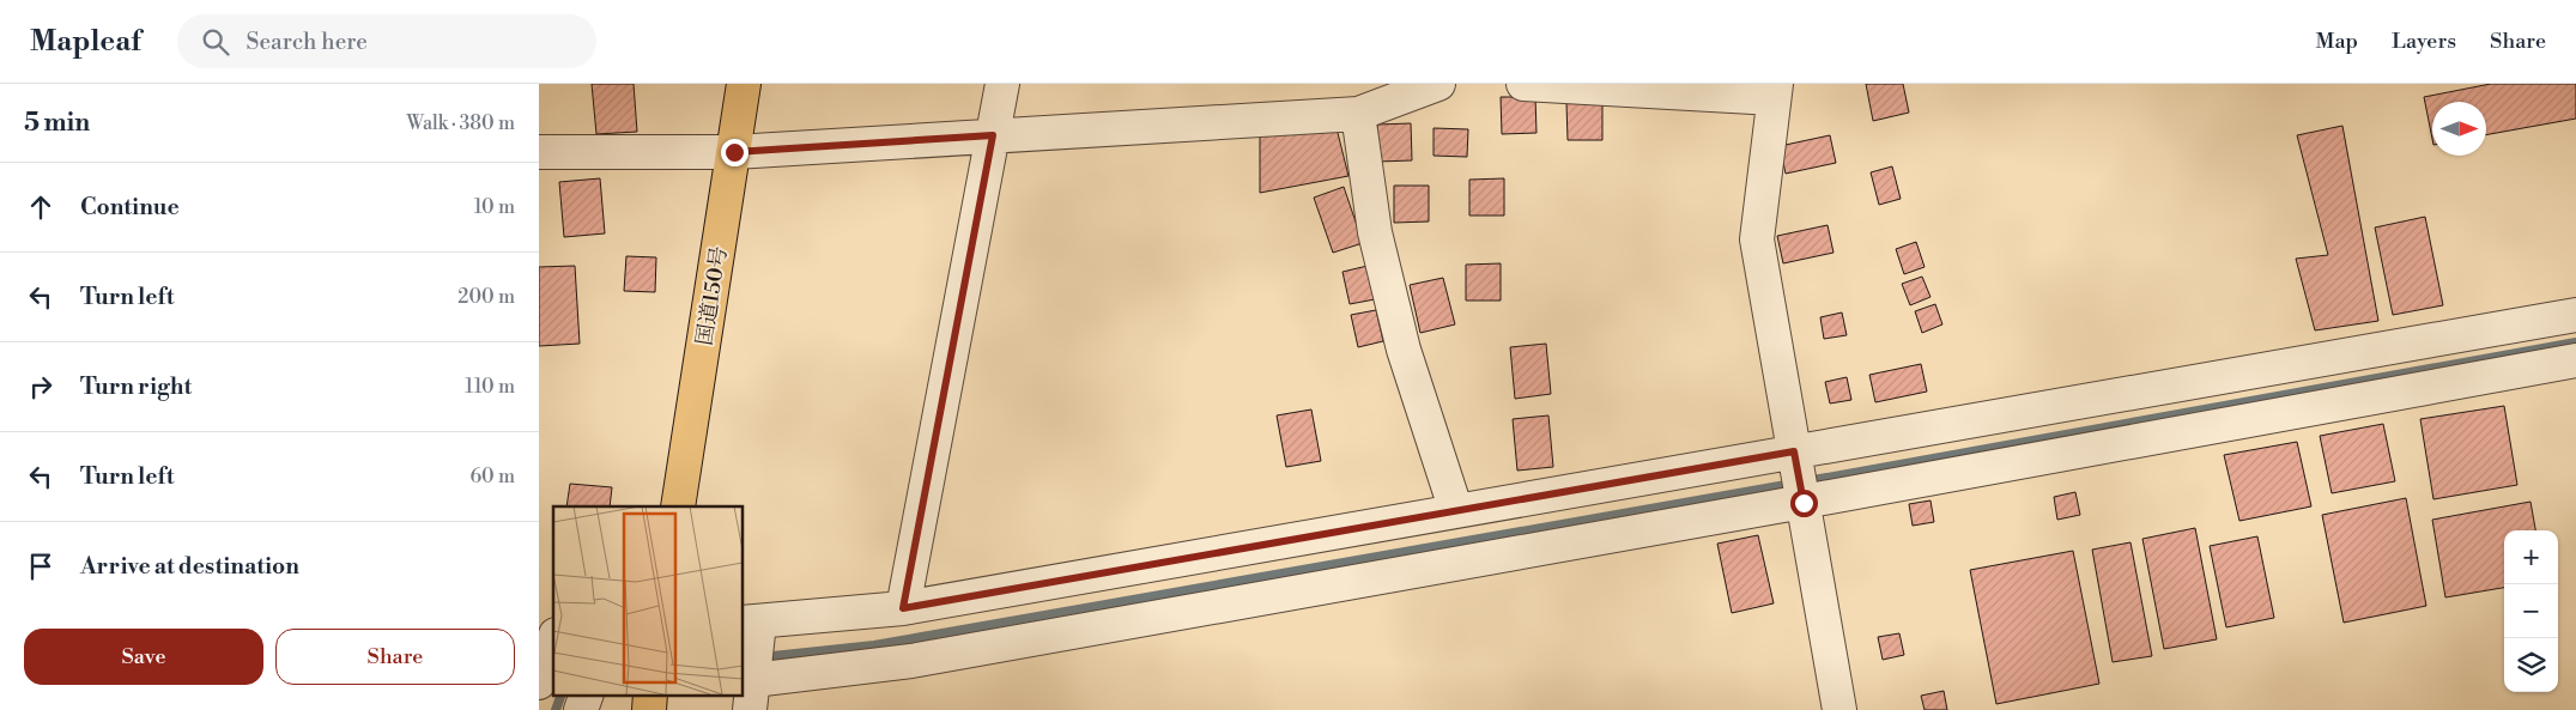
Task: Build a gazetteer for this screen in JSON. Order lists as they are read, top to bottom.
{
  "streets": {
    "highway": ["国道150号"]
  },
  "north": "right",
  "page": {
    "header": "Mapleaf",
    "search": "Search here",
    "nav": ["Map", "Layers", "Share"],
    "heading": ["5 min", "Walk · 380 m"],
    "list": [
      ["Continue", "10 m"],
      ["Turn left", "200 m"],
      ["Turn right", "110 m"],
      ["Turn left", "60 m"],
      "Arrive at destination"
    ],
    "map_buttons": ["+", "−"],
    "buttons": ["Save", "Share"]
  }
}
